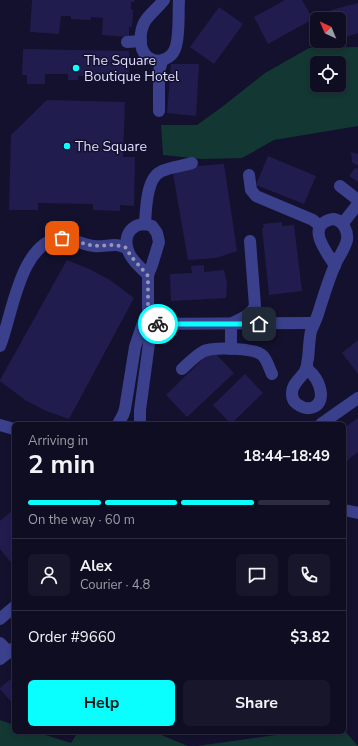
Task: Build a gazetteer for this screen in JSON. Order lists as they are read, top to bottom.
{
  "places": ["The Square Boutique Hotel", "The Square"],
  "north": "top left",
  "page": {
    "heading": ["2 min", "Arriving in", "18:44–18:49"],
    "panel": [
      "Alex",
      "Courier · 4.8",
      "Order #9660",
      "$3.82"
    ],
    "bar": "On the way · 60 m",
    "buttons": ["Help", "Share"]
  }
}
